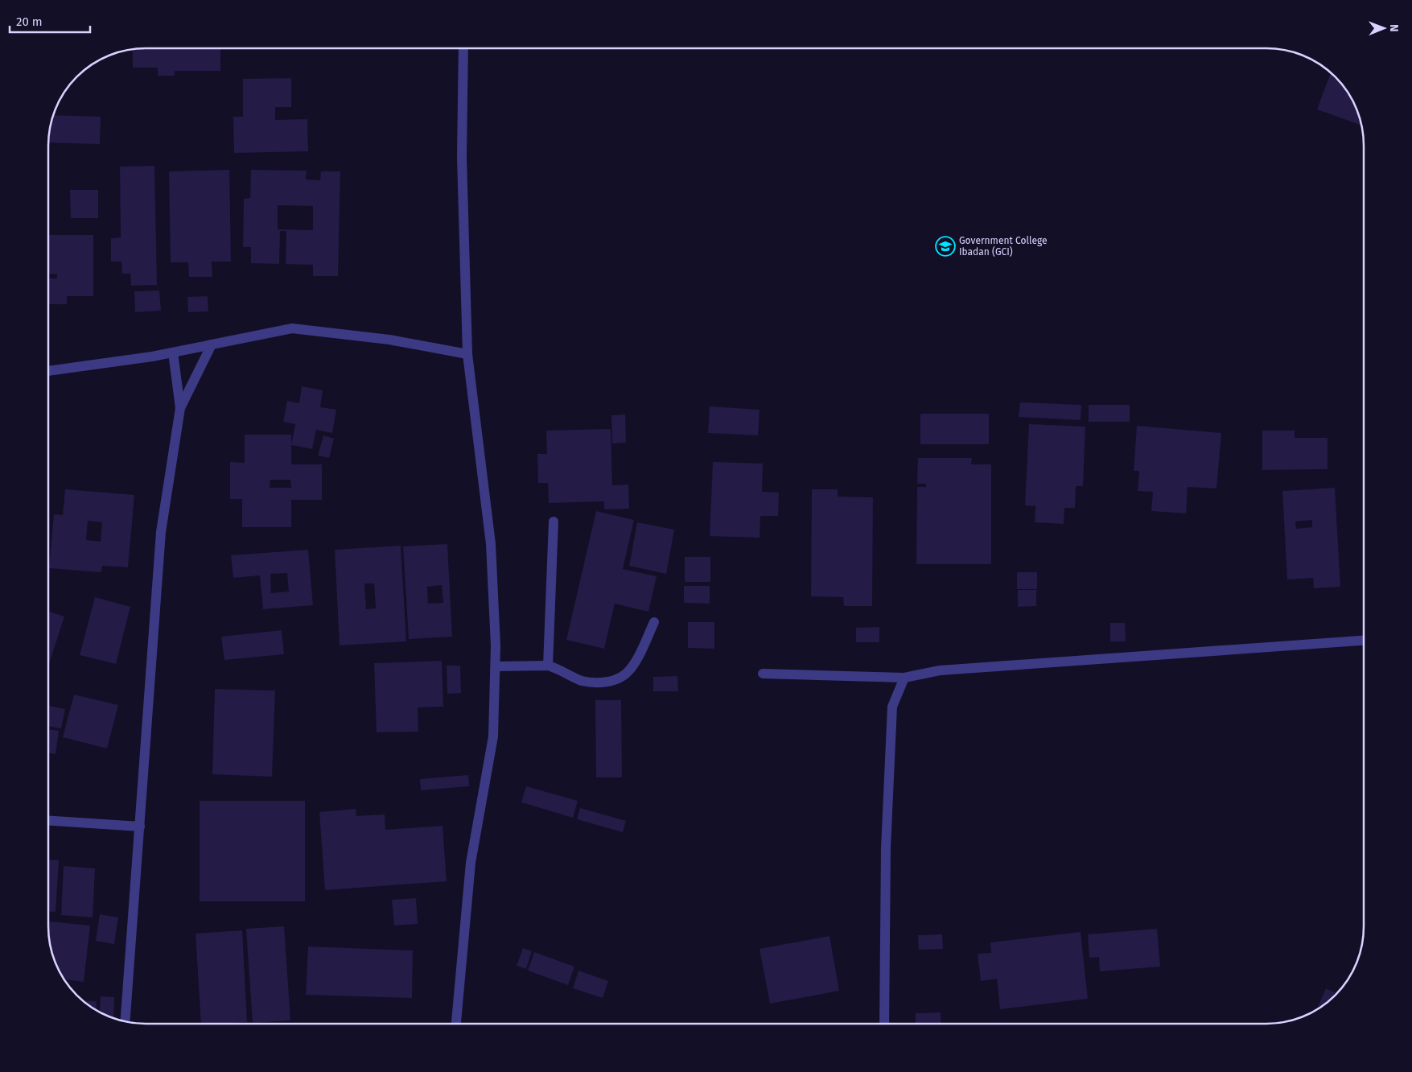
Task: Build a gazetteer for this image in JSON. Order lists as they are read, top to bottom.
{
  "places": {
    "school or university": ["Government College Ibadan (GCI)"]
  },
  "scale_bar": "20 m",
  "north": "right"
}
